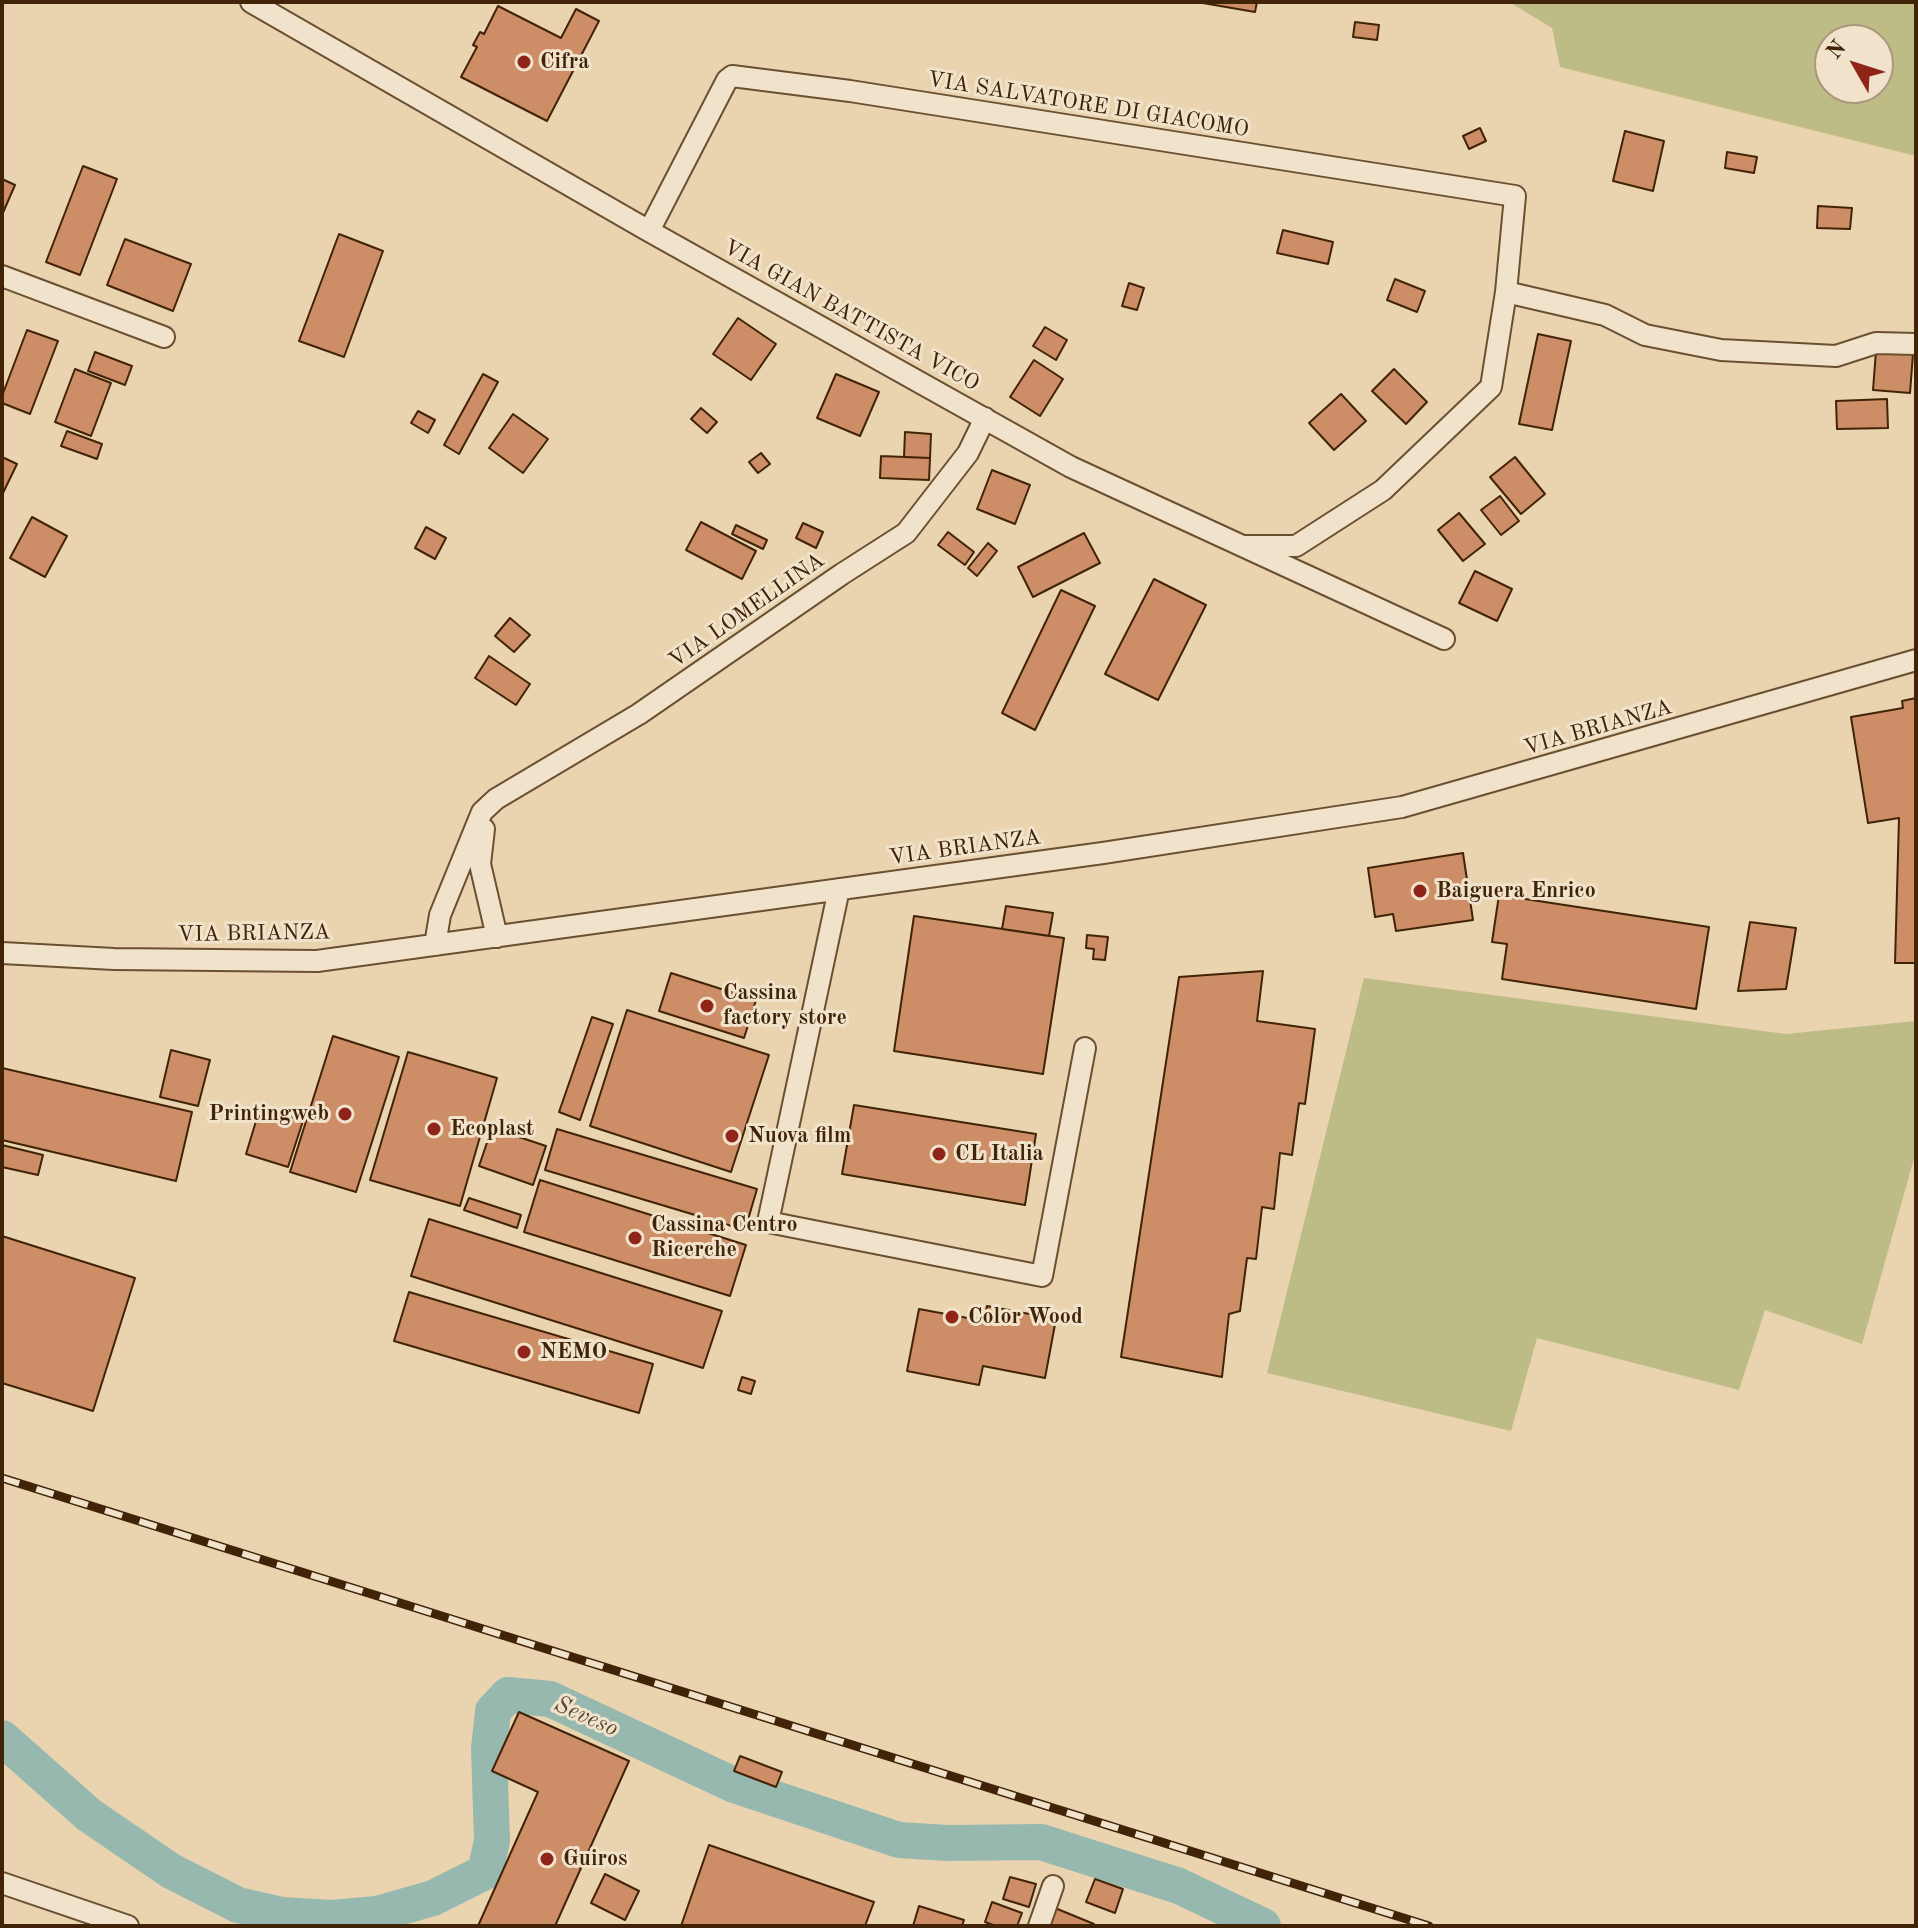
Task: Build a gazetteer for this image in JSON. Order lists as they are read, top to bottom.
{
  "streets": {
    "street": [
      "VIA SALVATORE DI GIACOMO",
      "VIA GIAN BATTISTA VICO",
      "VIA LOMELLINA",
      "VIA BRIANZA"
    ]
  },
  "crossings": [
    ["VIA SALVATORE DI GIACOMO", "VIA GIAN BATTISTA VICO"],
    ["VIA GIAN BATTISTA VICO", "VIA LOMELLINA"],
    ["VIA LOMELLINA", "VIA BRIANZA"]
  ],
  "water": ["Seveso"],
  "places": [
    "Cifra",
    "Baiguera Enrico",
    "Cassina factory store",
    "Printingweb",
    "Ecoplast",
    "Nuova film",
    "CL Italia",
    "Cassina Centro Ricerche",
    "Color Wood",
    "NEMO",
    "Guiros"
  ],
  "north": "top left"
}
